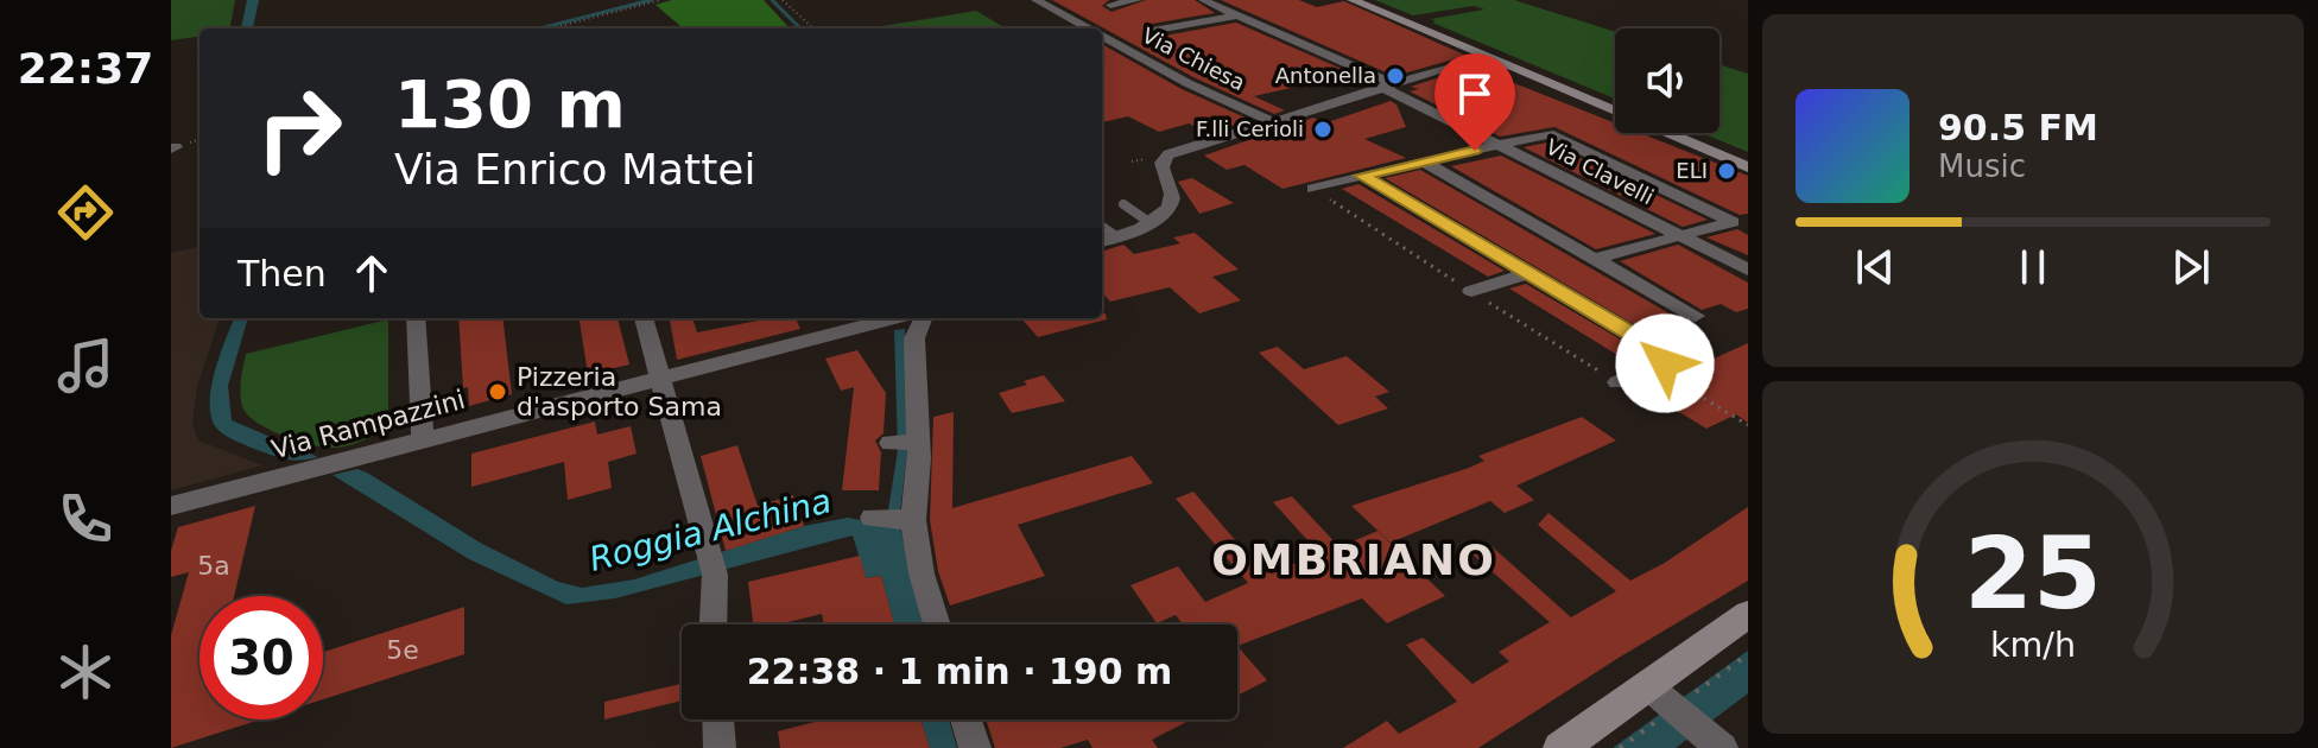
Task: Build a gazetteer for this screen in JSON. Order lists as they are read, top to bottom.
{
  "streets": {
    "street": ["Via Chiesa", "Via Clavelli", "Via Rampazzini"]
  },
  "crossings": [
    ["Via Chiesa", "Via Clavelli"]
  ],
  "districts": ["OMBRIANO"],
  "water": ["Roggia Alchina"],
  "places": [
    "Antonella",
    "F.lli Cerioli",
    "ELI",
    "Pizzeria d'asporto Sama"
  ],
  "house_numbers": ["5a", "5e"],
  "page": {
    "tabs": "22:37",
    "turn": ["130 m", "Via Enrico Mattei"],
    "song": ["90.5 FM", "Music"],
    "then": "Then",
    "limit": "30",
    "trip": "22:38 · 1 min · 190 m",
    "gauge": ["25", "km/h"]
  }
}
